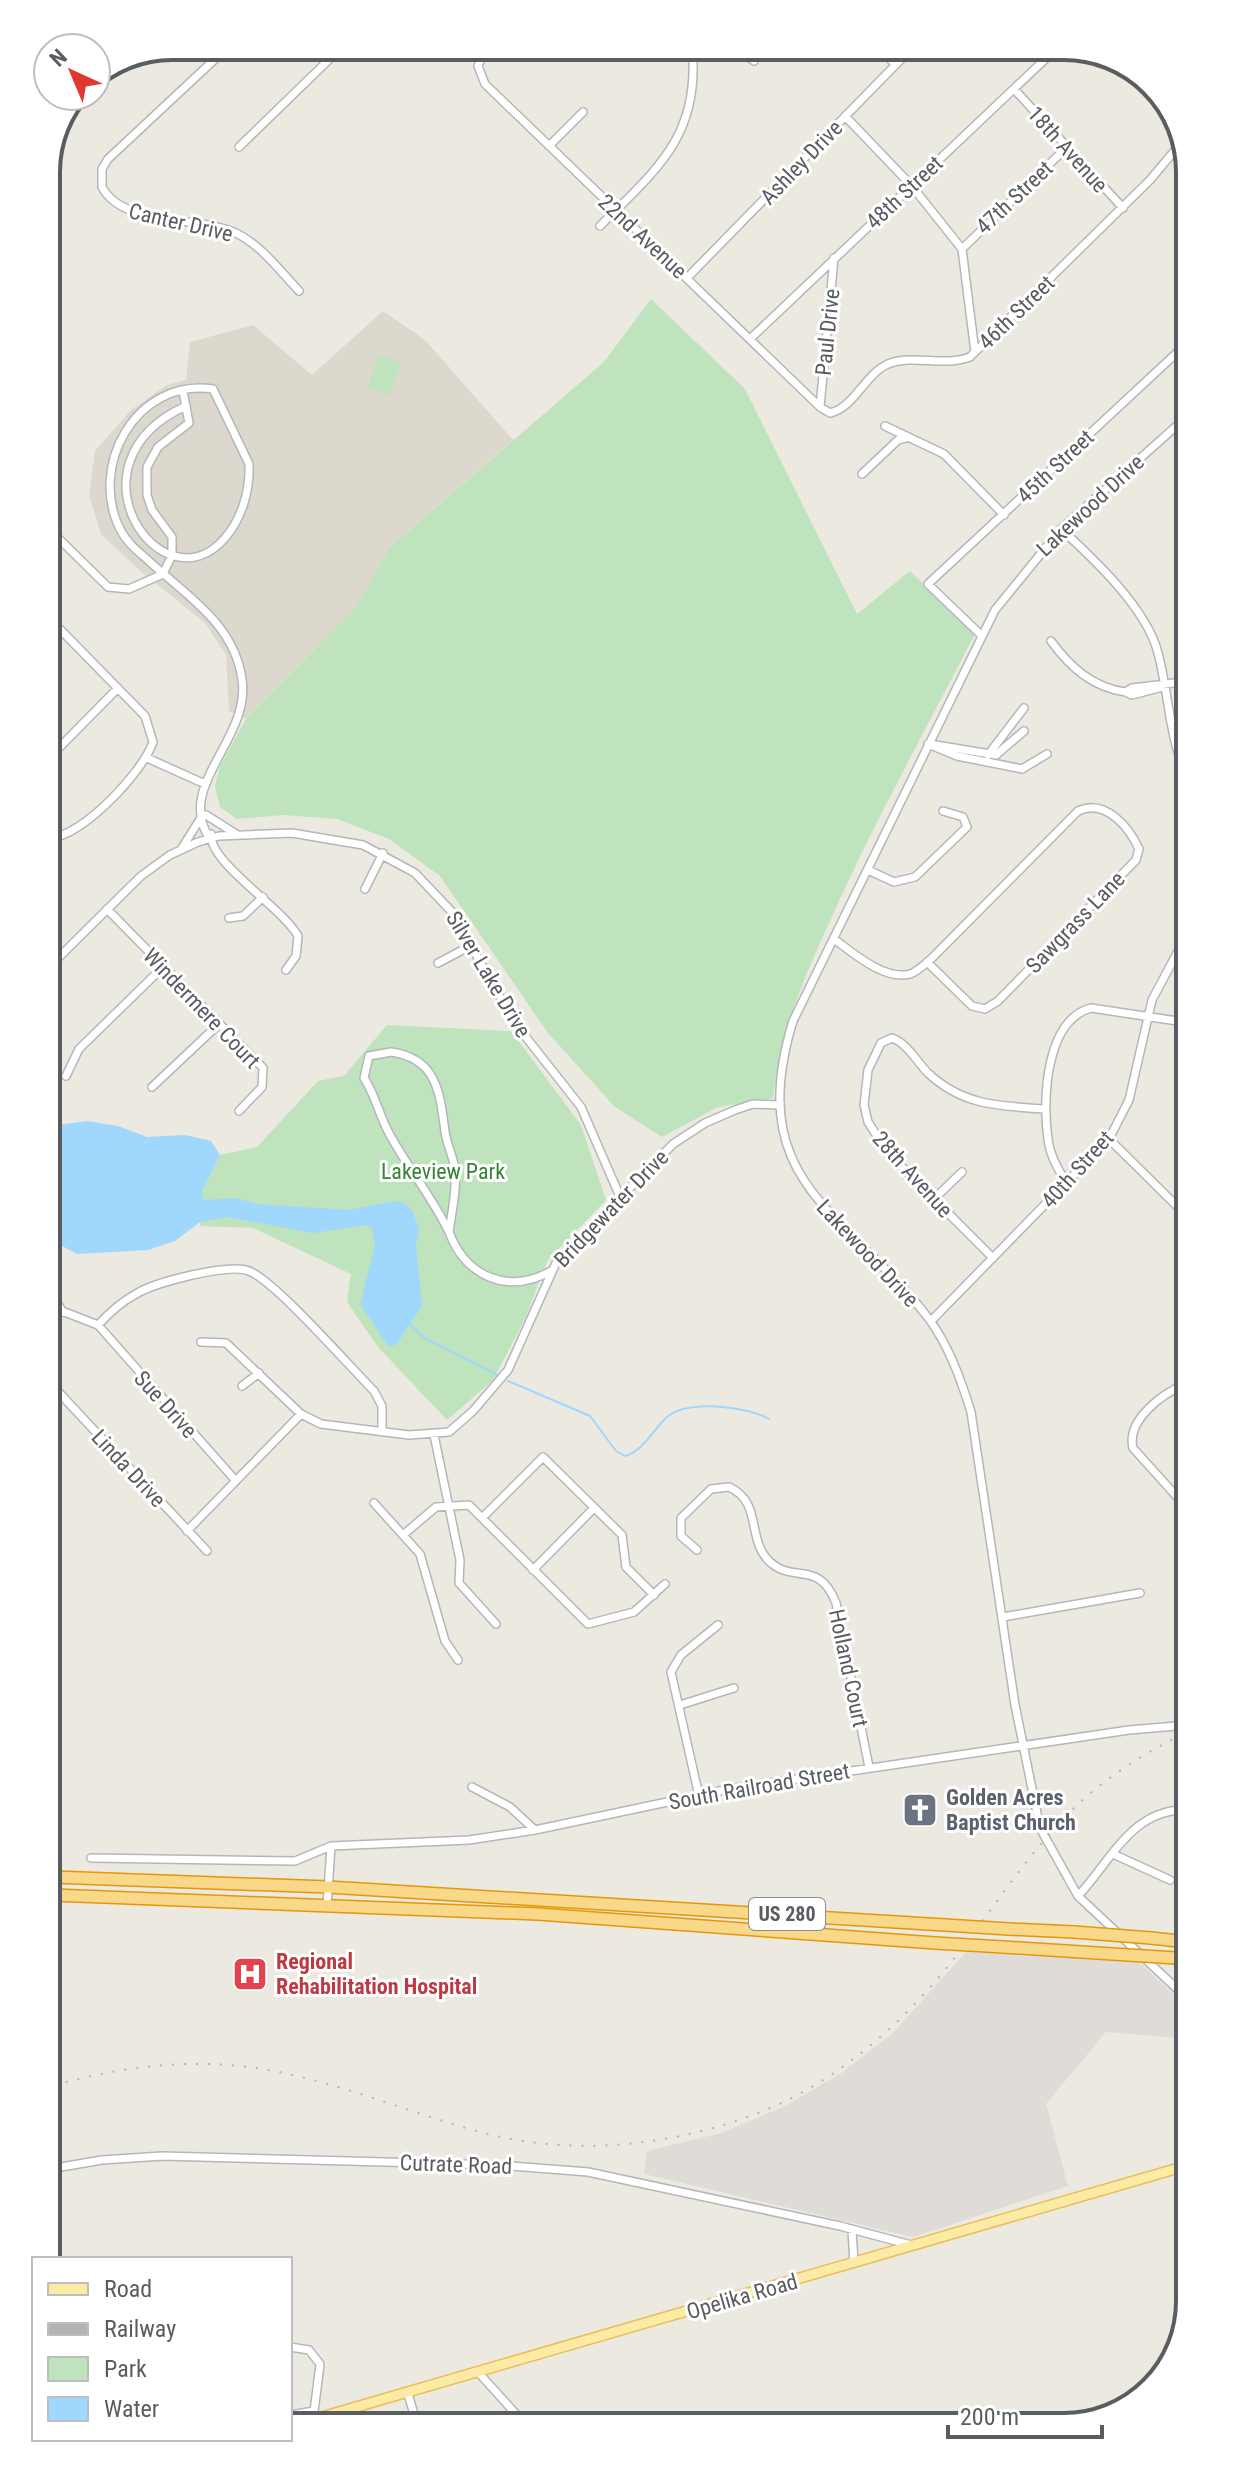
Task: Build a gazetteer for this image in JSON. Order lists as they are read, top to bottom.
{
  "streets": {
    "highway": ["US 280"],
    "main road": ["Opelika Road"],
    "street": [
      "18th Avenue",
      "Ashley Drive",
      "48th Street",
      "47th Street",
      "Canter Drive",
      "22nd Avenue",
      "46th Street",
      "Paul Drive",
      "45th Street",
      "Lakewood Drive",
      "Sawgrass Lane",
      "Silver Lake Drive",
      "Windermere Court",
      "40th Street",
      "28th Avenue",
      "Bridgewater Drive",
      "Sue Drive",
      "Linda Drive",
      "Holland Court",
      "South Railroad Street",
      "Cutrate Road"
    ]
  },
  "crossings": [
    ["18th Avenue", "48th Street"],
    ["18th Avenue", "47th Street"],
    ["18th Avenue", "46th Street"],
    ["Ashley Drive", "22nd Avenue"],
    ["48th Street", "22nd Avenue"],
    ["48th Street", "Paul Drive"],
    ["22nd Avenue", "46th Street"],
    ["22nd Avenue", "Paul Drive"],
    ["46th Street", "Paul Drive"],
    ["45th Street", "Lakewood Drive"],
    ["Lakewood Drive", "Sawgrass Lane"],
    ["Lakewood Drive", "40th Street"],
    ["Lakewood Drive", "Bridgewater Drive"],
    ["Lakewood Drive", "South Railroad Street"],
    ["Silver Lake Drive", "Windermere Court"],
    ["Silver Lake Drive", "Bridgewater Drive"],
    ["40th Street", "28th Avenue"],
    ["Holland Court", "South Railroad Street"],
    ["Cutrate Road", "Opelika Road"]
  ],
  "parks": ["Lakeview Park"],
  "places": {
    "church": ["Golden Acres Baptist Church"],
    "hospital": ["Regional Rehabilitation Hospital"]
  },
  "legend": [
    "Road",
    "Railway",
    "Park",
    "Water"
  ],
  "scale_bar": "200 m",
  "north": "top left"
}
